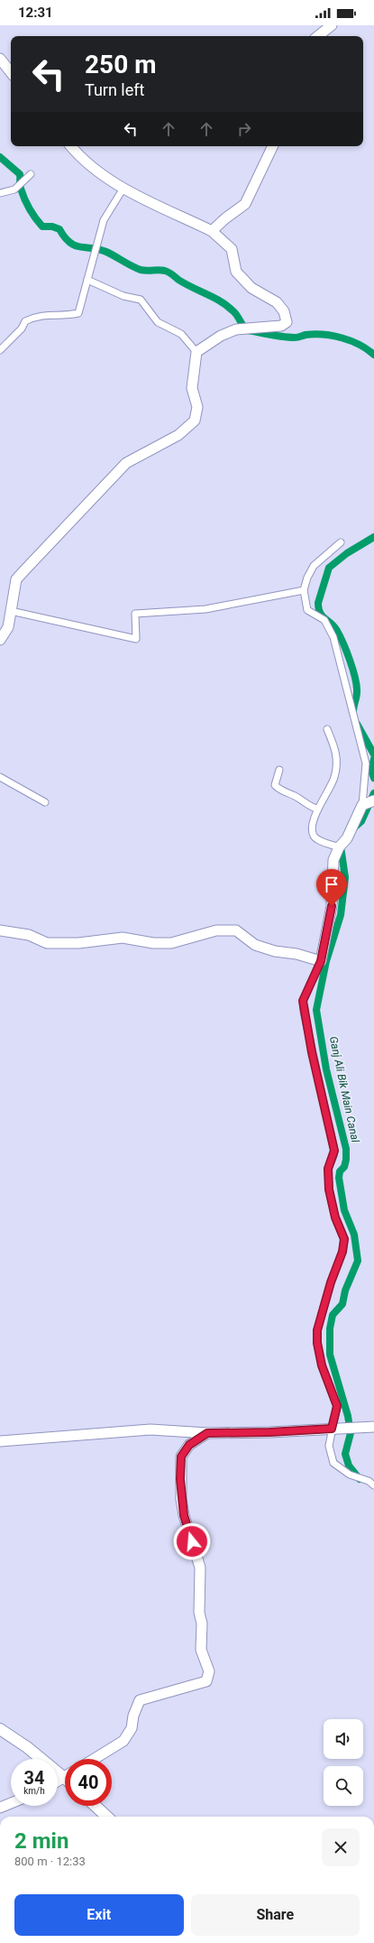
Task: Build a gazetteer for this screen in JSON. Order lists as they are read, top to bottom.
{
  "water": ["Ganj Ali Bik Main Canal"],
  "page": {
    "status": "12:31",
    "turn": ["250 m", "Turn left"],
    "speed": "34 km/h",
    "limit": "40",
    "heading": ["2 min", "800 m · 12:33"],
    "buttons": ["Exit", "Share"]
  }
}
